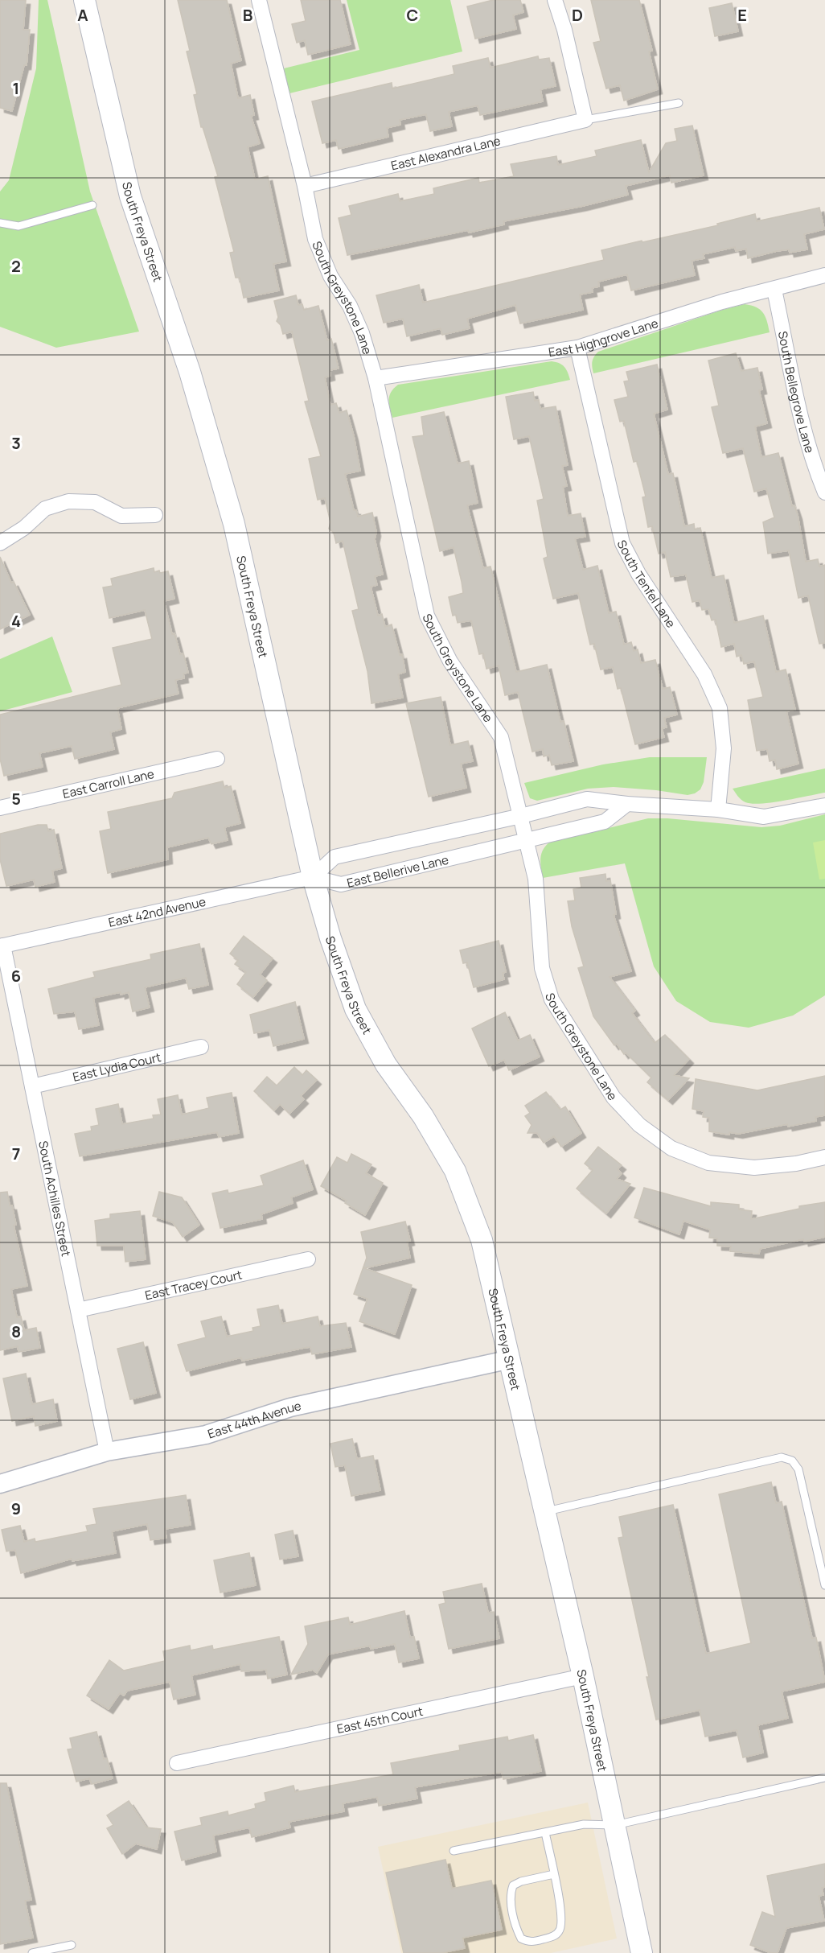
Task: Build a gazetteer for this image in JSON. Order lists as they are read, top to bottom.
{
  "streets": {
    "main road": ["South Freya Street"],
    "street": [
      "East Alexandra Lane",
      "South Greystone Lane",
      "East Highgrove Lane",
      "South Bellegrove Lane",
      "South Tenfel Lane",
      "East Carroll Lane",
      "East Bellerive Lane",
      "East 42nd Avenue",
      "East Lydia Court",
      "South Achilles Street",
      "East Tracey Court",
      "East 44th Avenue",
      "East 45th Court"
    ]
  },
  "crossings": [
    ["East Alexandra Lane", "South Greystone Lane"],
    ["South Freya Street", "East Bellerive Lane"],
    ["South Freya Street", "East 42nd Avenue"],
    ["South Freya Street", "East 44th Avenue"],
    ["South Freya Street", "East 45th Court"],
    ["South Greystone Lane", "East Highgrove Lane"],
    ["South Greystone Lane", "East Bellerive Lane"],
    ["East Highgrove Lane", "South Bellegrove Lane"],
    ["East Highgrove Lane", "South Tenfel Lane"],
    ["East Bellerive Lane", "East 42nd Avenue"],
    ["East 42nd Avenue", "South Achilles Street"],
    ["East Lydia Court", "South Achilles Street"],
    ["South Achilles Street", "East Tracey Court"],
    ["South Achilles Street", "East 44th Avenue"]
  ],
  "grid": {
    "columns": [
      "A",
      "B",
      "C",
      "D",
      "E"
    ],
    "rows": [
      "1",
      "2",
      "3",
      "4",
      "5",
      "6",
      "7",
      "8",
      "9"
    ]
  }
}
